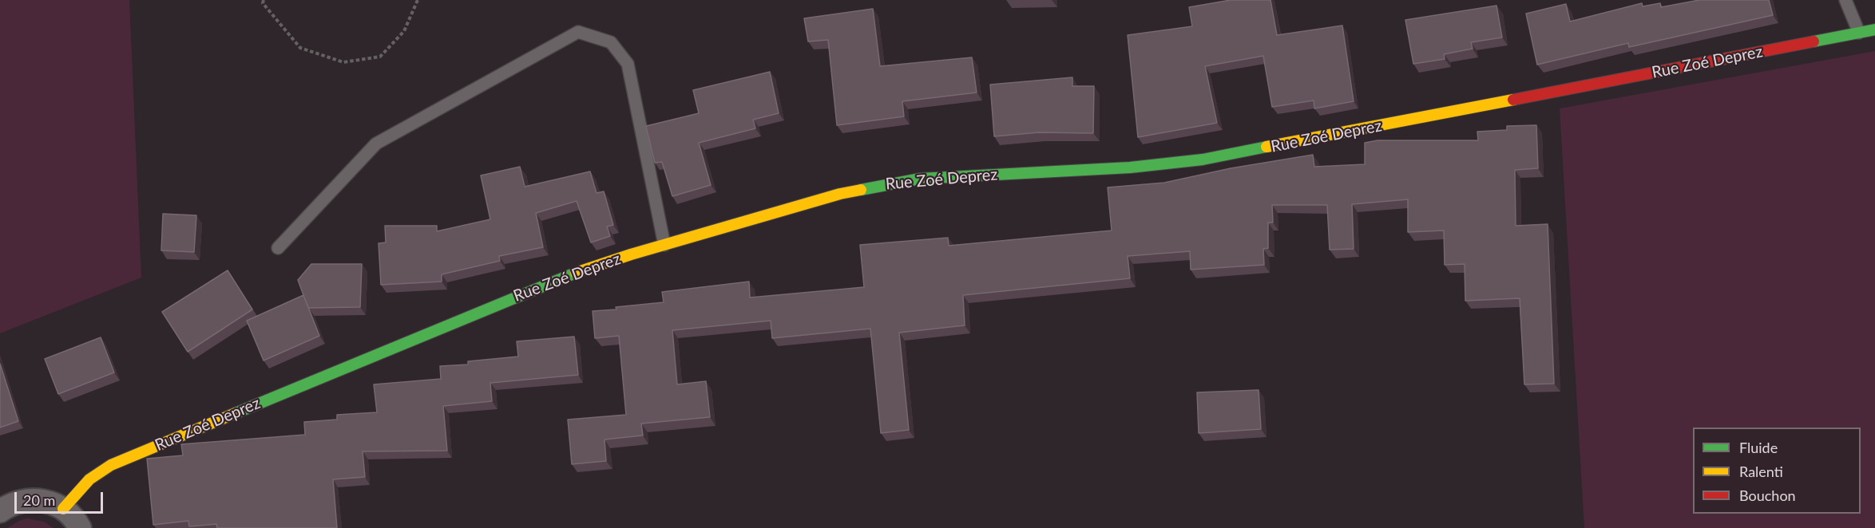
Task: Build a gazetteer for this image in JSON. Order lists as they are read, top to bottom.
{
  "streets": {
    "street": ["Rue Zoé Deprez"]
  },
  "legend": ["Fluide", "Ralenti", "Bouchon"],
  "scale_bar": "20 m"
}
